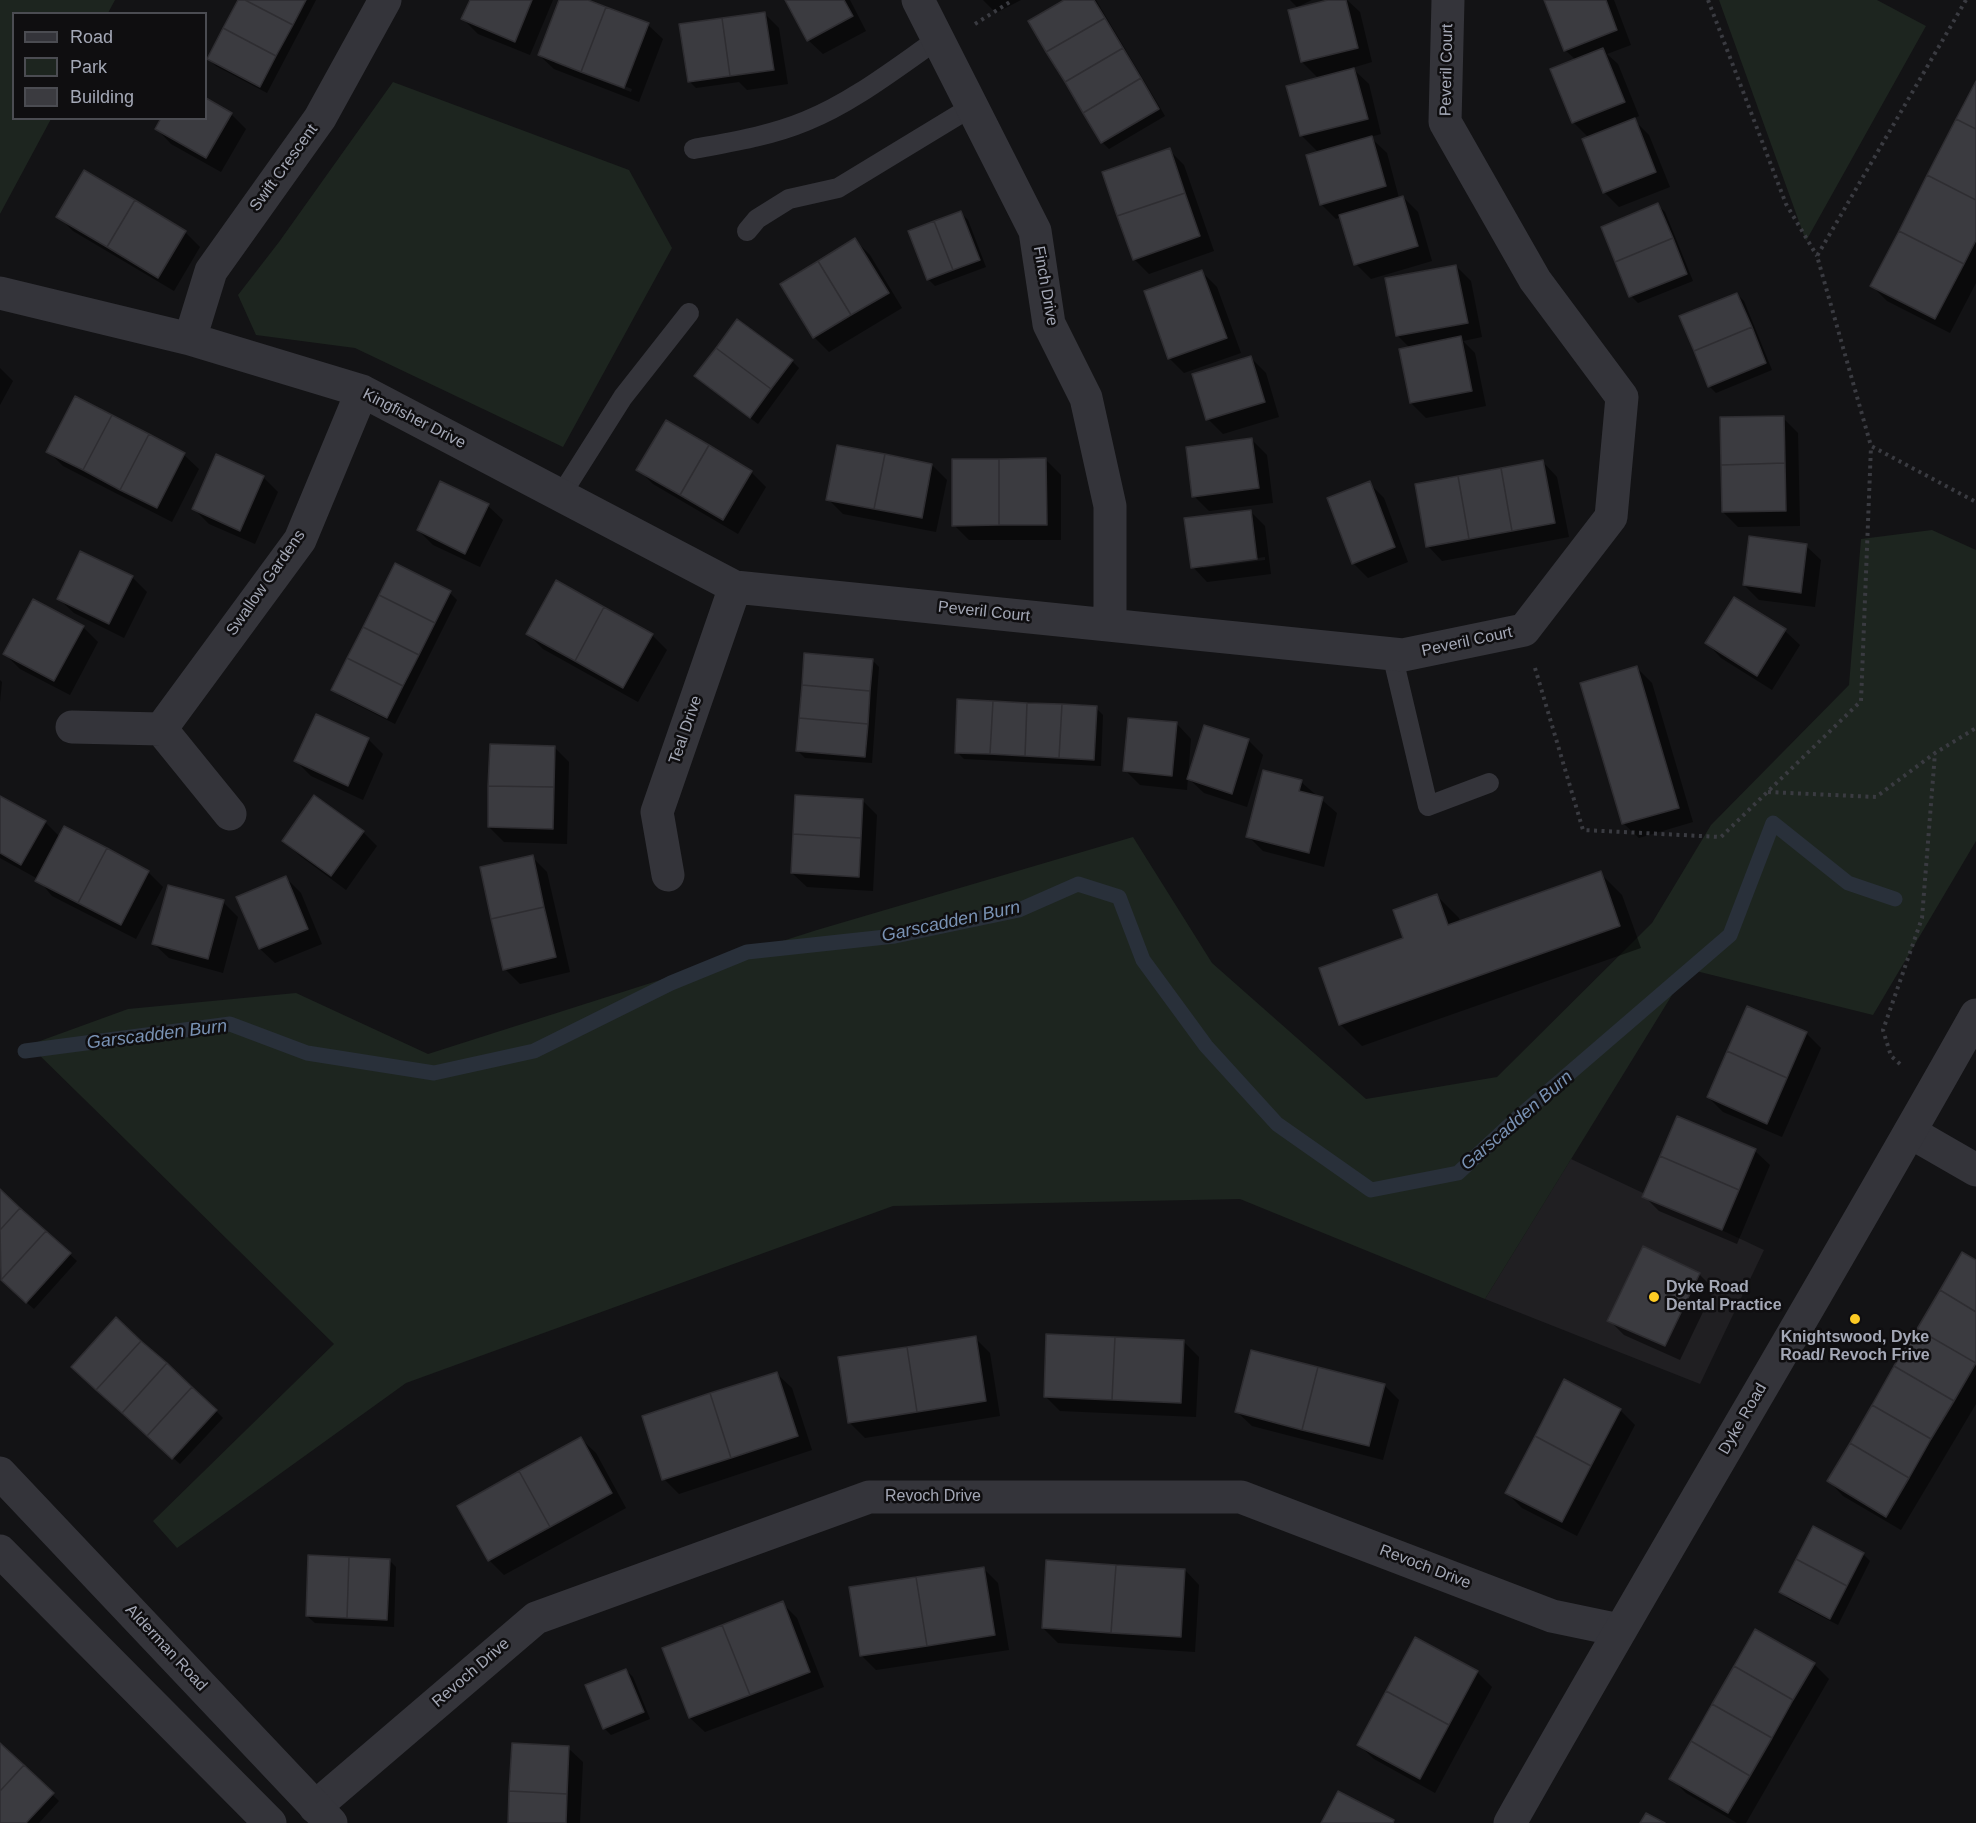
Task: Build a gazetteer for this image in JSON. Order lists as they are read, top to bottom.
{
  "streets": {
    "street": [
      "Peveril Court",
      "Swift Crescent",
      "Finch Drive",
      "Kingfisher Drive",
      "Swallow Gardens",
      "Teal Drive",
      "Dyke Road",
      "Revoch Drive",
      "Alderman Road"
    ]
  },
  "crossings": [
    ["Peveril Court", "Finch Drive"],
    ["Peveril Court", "Kingfisher Drive"],
    ["Peveril Court", "Teal Drive"],
    ["Swift Crescent", "Kingfisher Drive"],
    ["Kingfisher Drive", "Swallow Gardens"],
    ["Kingfisher Drive", "Teal Drive"],
    ["Dyke Road", "Revoch Drive"],
    ["Revoch Drive", "Alderman Road"]
  ],
  "water": ["Garscadden Burn"],
  "places": ["Dyke Road Dental Practice", "Knightswood, Dyke Road/ Revoch Frive"],
  "legend": ["Road", "Park", "Building"]
}
